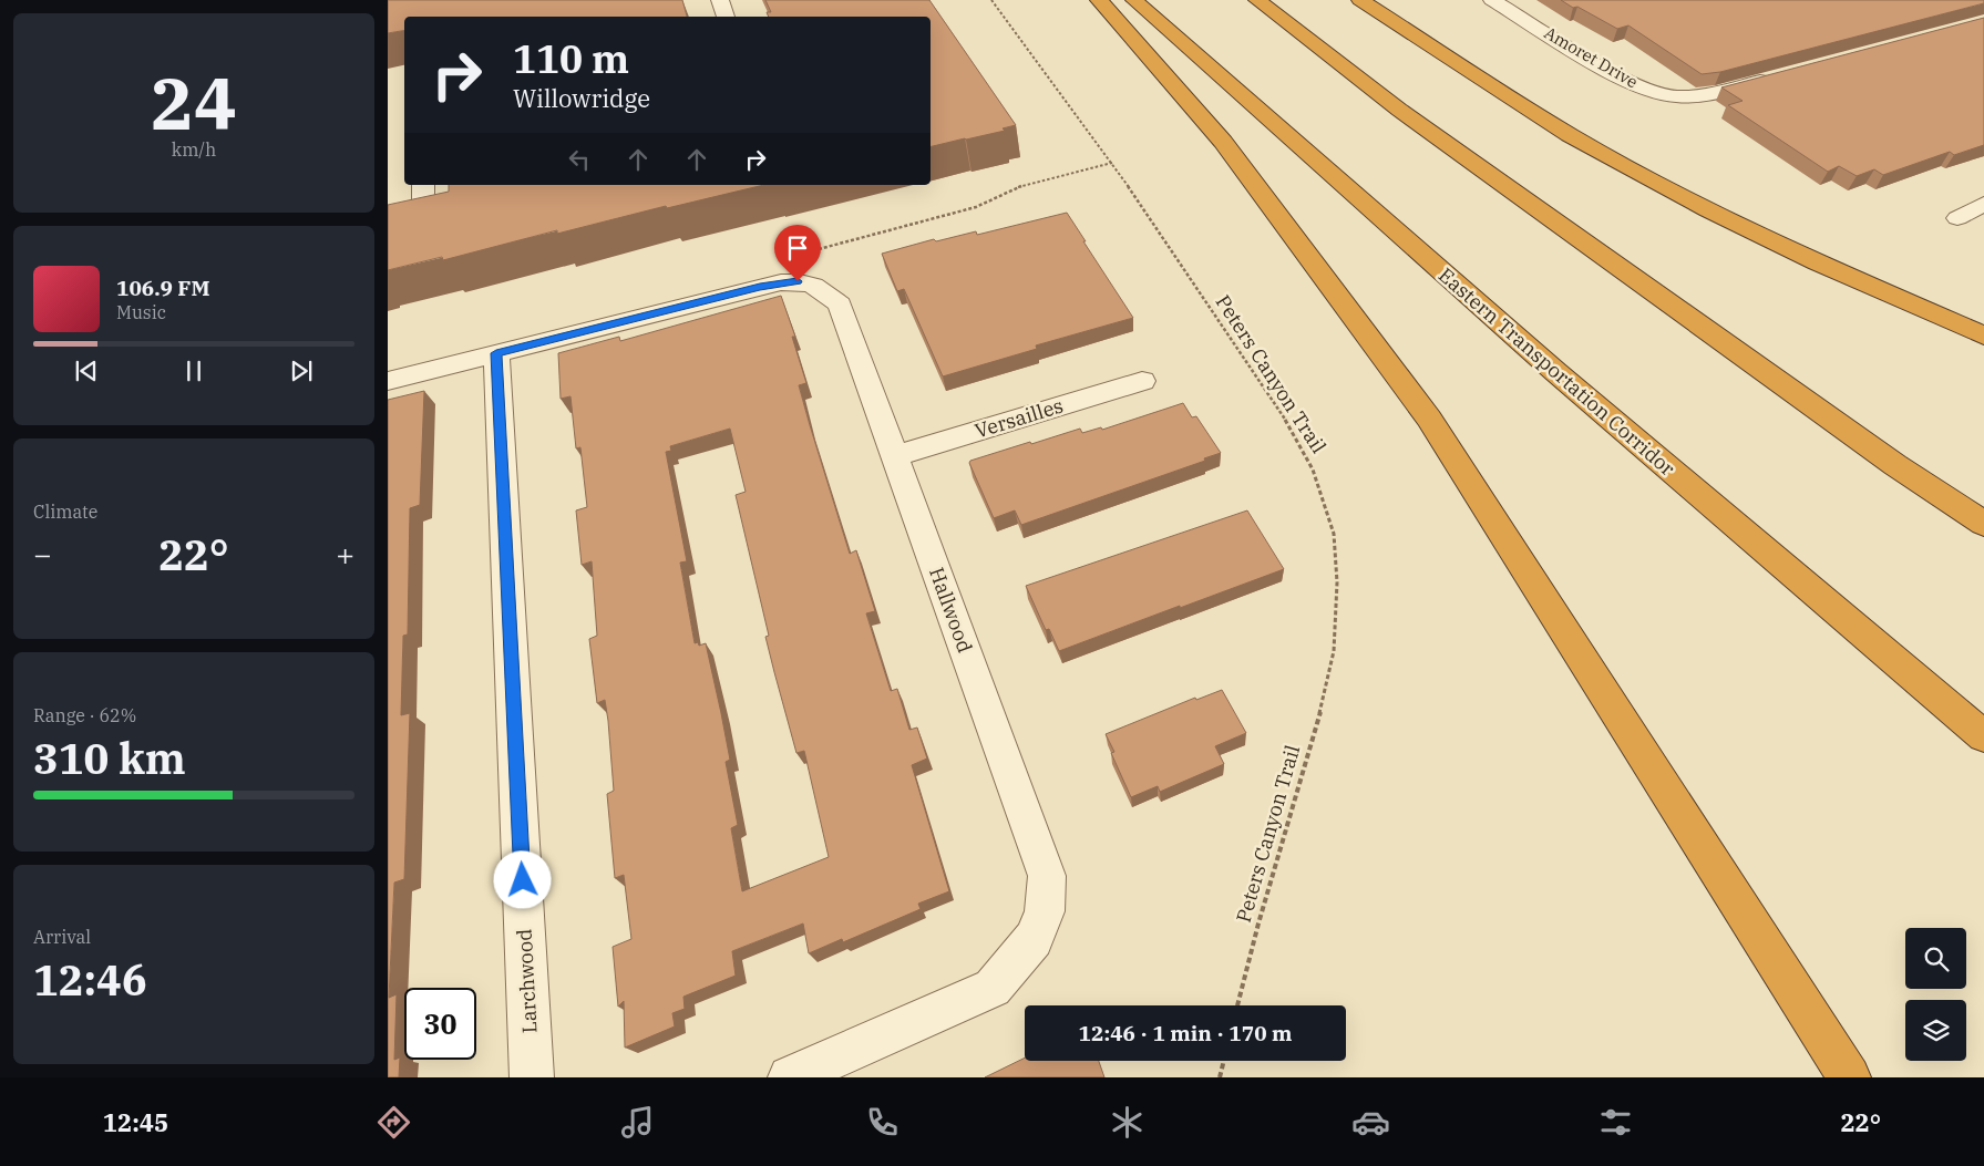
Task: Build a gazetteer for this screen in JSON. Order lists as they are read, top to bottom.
{
  "streets": {
    "highway": ["Eastern Transportation Corridor"],
    "street": [
      "Amoret Drive",
      "Versailles",
      "Hallwood",
      "Larchwood"
    ],
    "path": ["Peters Canyon Trail"]
  },
  "crossings": [
    ["Versailles", "Hallwood"]
  ],
  "page": {
    "tile": [
      ["24", "km/h"],
      "Climate",
      ["Range · 62%", "310 km"],
      ["Arrival", "12:46"]
    ],
    "turn": ["110 m", "Willowridge"],
    "song": ["106.9 FM", "Music"],
    "heat": ["−", "22°", "+"],
    "limit": "30",
    "trip": "12:46 · 1 min · 170 m",
    "tabs": ["12:45", "22°"]
  }
}
